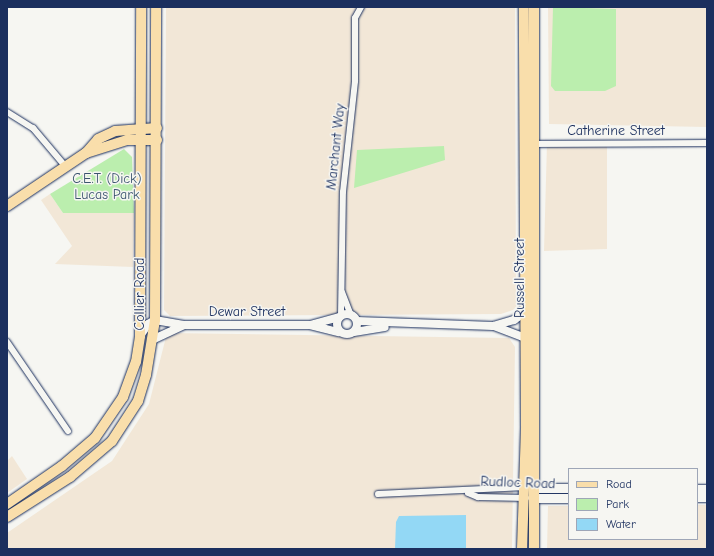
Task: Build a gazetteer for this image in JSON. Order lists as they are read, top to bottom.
{
  "streets": {
    "main road": ["Russell Street", "Collier Road", "Rudloc Road"],
    "street": ["Catherine Street", "Marchant Way", "Dewar Street"]
  },
  "crossings": [
    ["Catherine Street", "Russell Street"],
    ["Marchant Way", "Dewar Street"],
    ["Russell Street", "Rudloc Road"],
    ["Collier Road", "Dewar Street"]
  ],
  "parks": ["C.E.T. (Dick) Lucas Park"],
  "legend": ["Road", "Park", "Water"]
}
